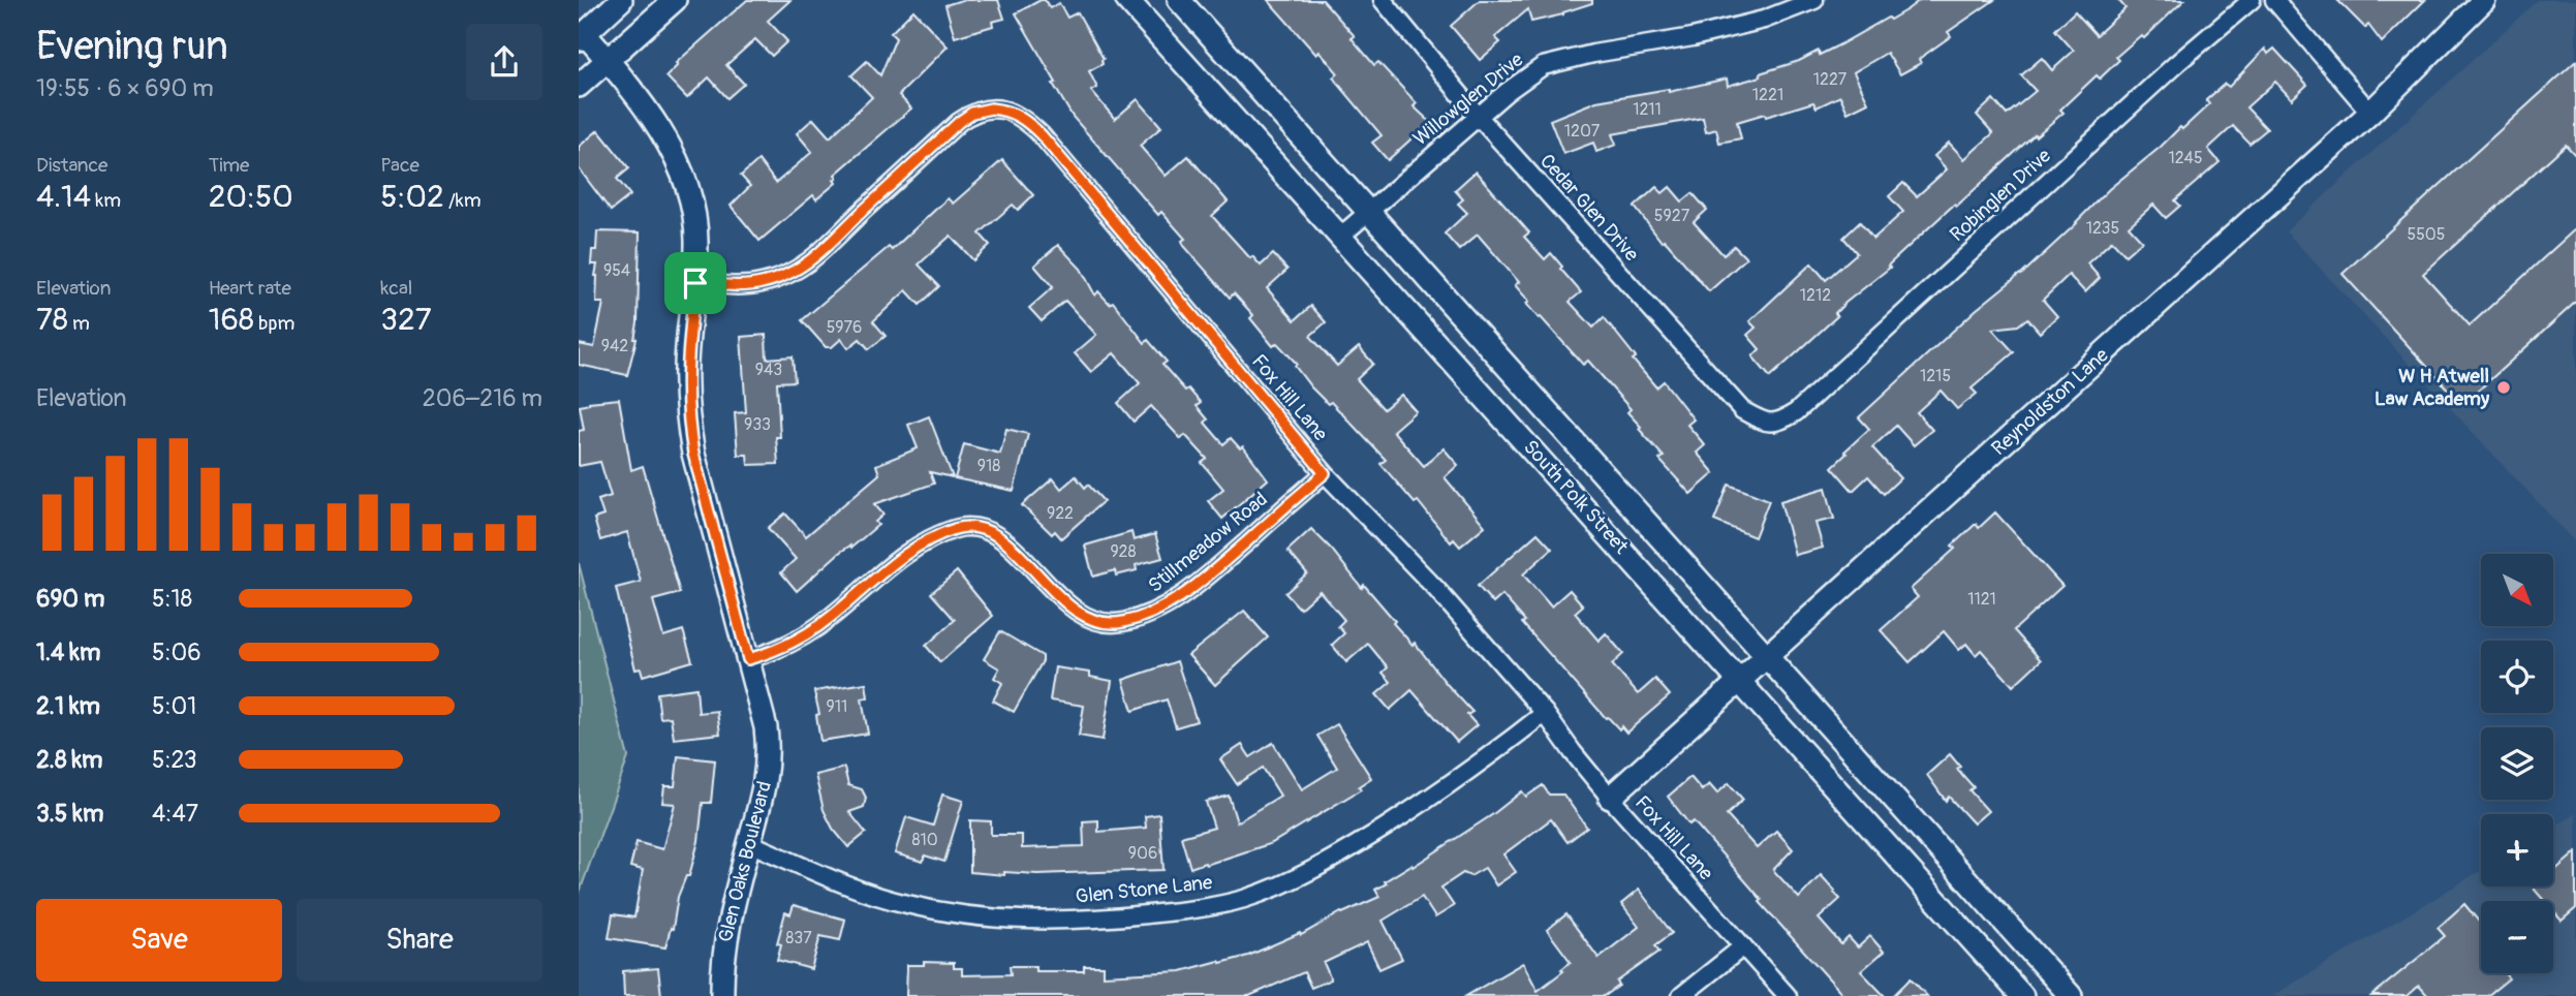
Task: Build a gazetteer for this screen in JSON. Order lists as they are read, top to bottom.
{
  "streets": {
    "main road": ["Reynoldston Lane", "South Polk Street", "Glen Oaks Boulevard"],
    "street": [
      "Willowglen Drive",
      "Robinglen Drive",
      "Cedar Glen Drive",
      "Fox Hill Lane",
      "Stillmeadow Road",
      "Glen Stone Lane"
    ]
  },
  "crossings": [
    ["Willowglen Drive", "Cedar Glen Drive"],
    ["Willowglen Drive", "South Polk Street"],
    ["Robinglen Drive", "Cedar Glen Drive"],
    ["Fox Hill Lane", "Reynoldston Lane"],
    ["Fox Hill Lane", "Stillmeadow Road"],
    ["Fox Hill Lane", "Glen Oaks Boulevard"],
    ["Fox Hill Lane", "Glen Stone Lane"],
    ["Reynoldston Lane", "South Polk Street"],
    ["Stillmeadow Road", "Glen Oaks Boulevard"],
    ["Glen Oaks Boulevard", "Glen Stone Lane"]
  ],
  "places": ["W H Atwell Law Academy"],
  "house_numbers": [
    "1227",
    "1221",
    "1211",
    "1207",
    "1245",
    "5927",
    "1235",
    "5505",
    "954",
    "1212",
    "5976",
    "942",
    "943",
    "1215",
    "933",
    "918",
    "922",
    "928",
    "1121",
    "911",
    "810",
    "906",
    "837"
  ],
  "north": "bottom right",
  "page": {
    "heading": ["Evening run", "19:55 · 6 × 690 m"],
    "stats": [
      ["Distance", "4.14 km"],
      ["Time", "20:50"],
      ["Pace", "5:02 /km"],
      ["Elevation", "78 m"],
      ["Heart rate", "168 bpm"],
      ["kcal", "327"]
    ],
    "chart": ["Elevation", "206–216 m"],
    "map_buttons": ["+", "−"],
    "list": [
      {
        "name": "690 m",
        "note": "5:18"
      },
      {
        "name": "1.4 km",
        "note": "5:06"
      },
      {
        "name": "2.1 km",
        "note": "5:01"
      },
      {
        "name": "2.8 km",
        "note": "5:23"
      },
      {
        "name": "3.5 km",
        "note": "4:47"
      }
    ],
    "buttons": ["Save", "Share"]
  }
}
